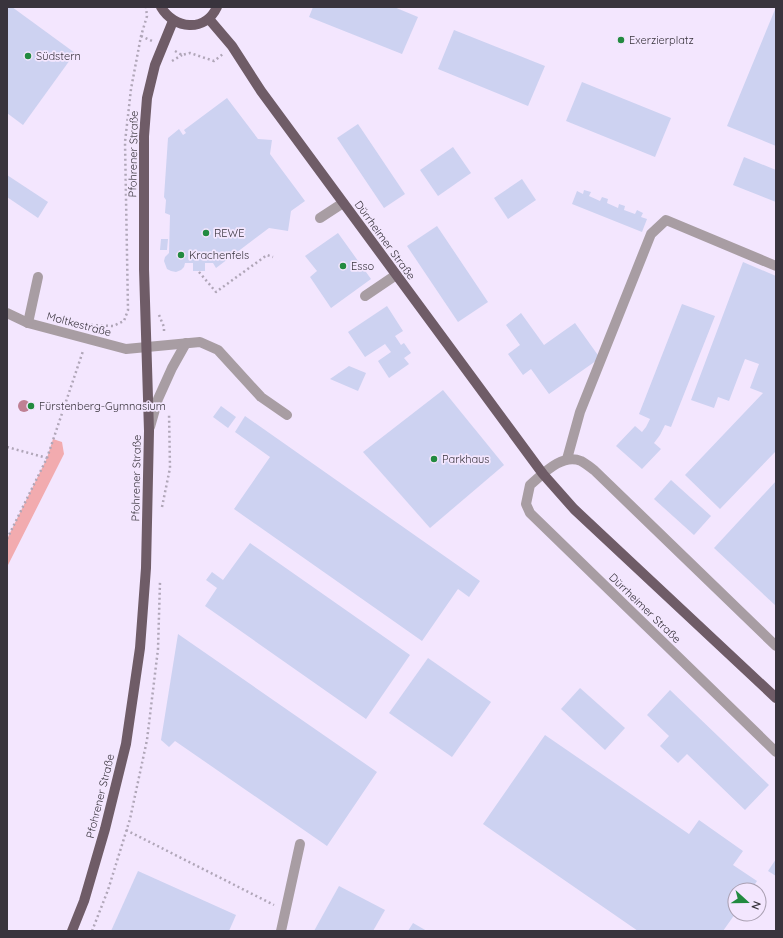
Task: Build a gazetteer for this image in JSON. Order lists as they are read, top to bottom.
{
  "streets": {
    "main road": ["Pfohrener Straße", "Dürrheimer Straße"],
    "street": ["Moltkestraße"]
  },
  "crossings": [
    ["Pfohrener Straße", "Moltkestraße"]
  ],
  "places": [
    "Exerzierplatz",
    "Südstern",
    "REWE",
    "Krachenfels",
    "Esso",
    "Fürstenberg-Gymnasium",
    "Parkhaus"
  ],
  "north": "right"
}
